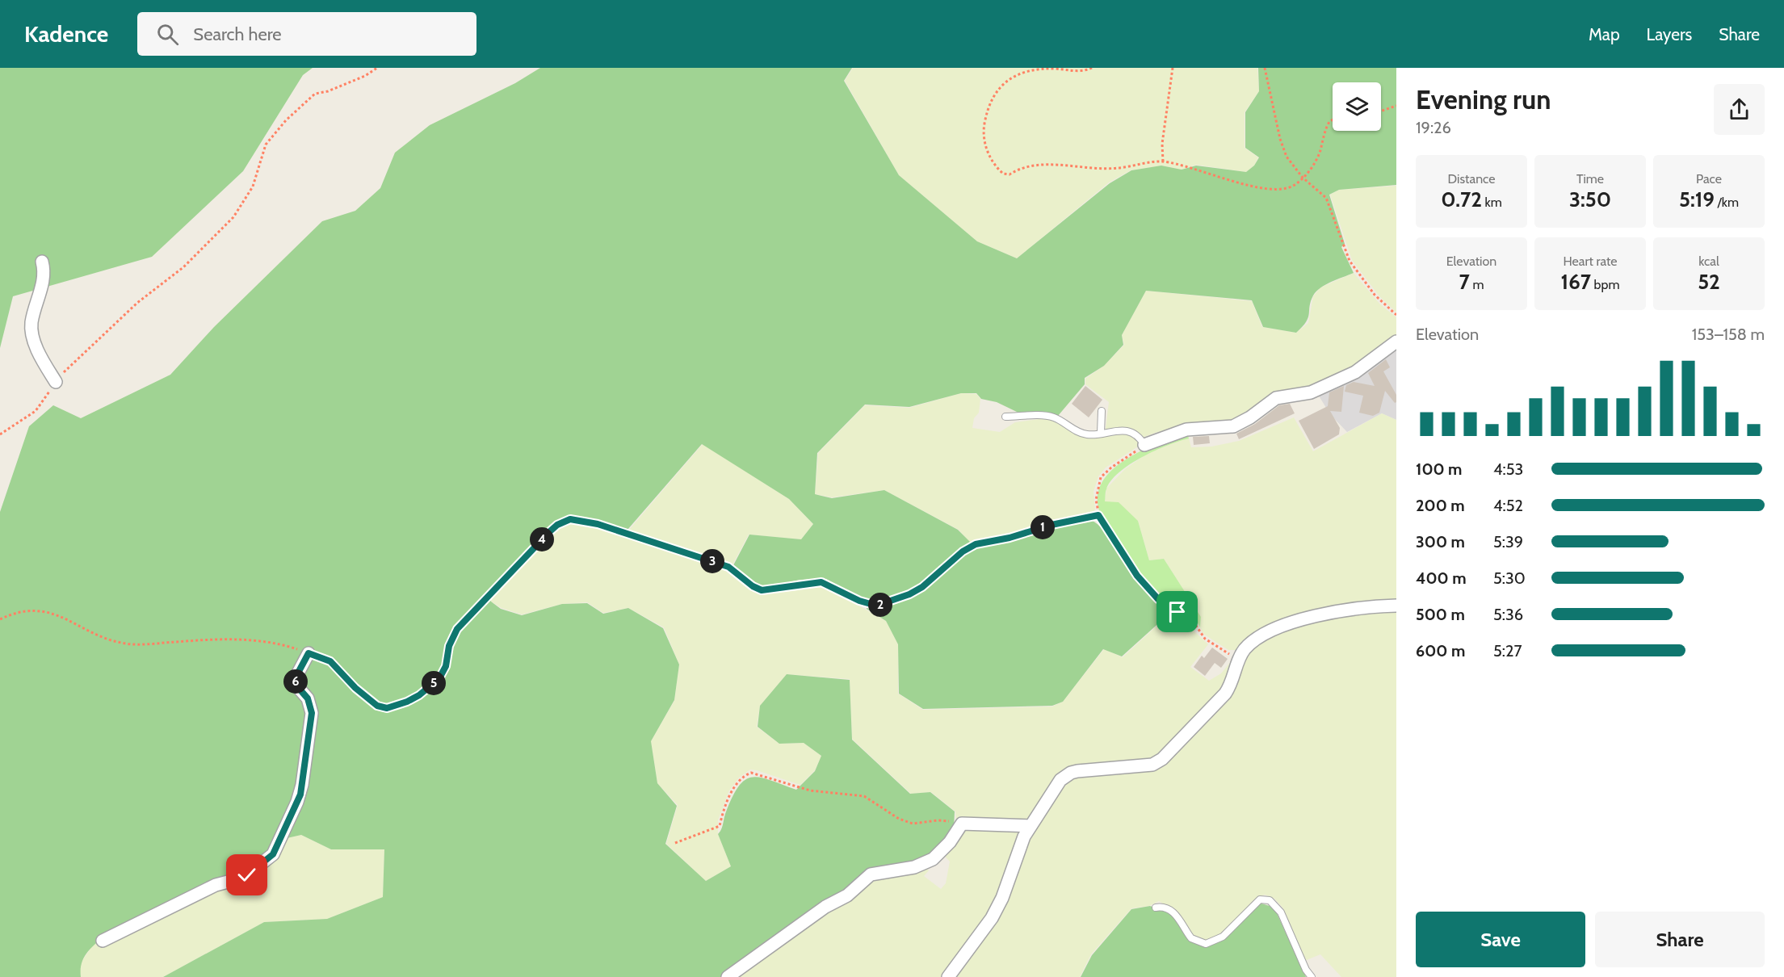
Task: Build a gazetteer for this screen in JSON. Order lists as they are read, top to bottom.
{
  "page": {
    "header": "Kadence",
    "search": "Search here",
    "nav": ["Map", "Layers", "Share"],
    "heading": ["Evening run", "19:26"],
    "stats": [
      ["Distance", "0.72 km"],
      ["Time", "3:50"],
      ["Pace", "5:19 /km"],
      ["Elevation", "7 m"],
      ["Heart rate", "167 bpm"],
      ["kcal", "52"]
    ],
    "chart": ["Elevation", "153–158 m"],
    "list": [
      {
        "name": "100 m",
        "note": "4:53"
      },
      {
        "name": "200 m",
        "note": "4:52"
      },
      {
        "name": "300 m",
        "note": "5:39"
      },
      {
        "name": "400 m",
        "note": "5:30"
      },
      {
        "name": "500 m",
        "note": "5:36"
      },
      {
        "name": "600 m",
        "note": "5:27"
      }
    ],
    "pins": [
      "1",
      "4",
      "3",
      "2",
      "6",
      "5"
    ],
    "buttons": ["Save", "Share"]
  }
}
